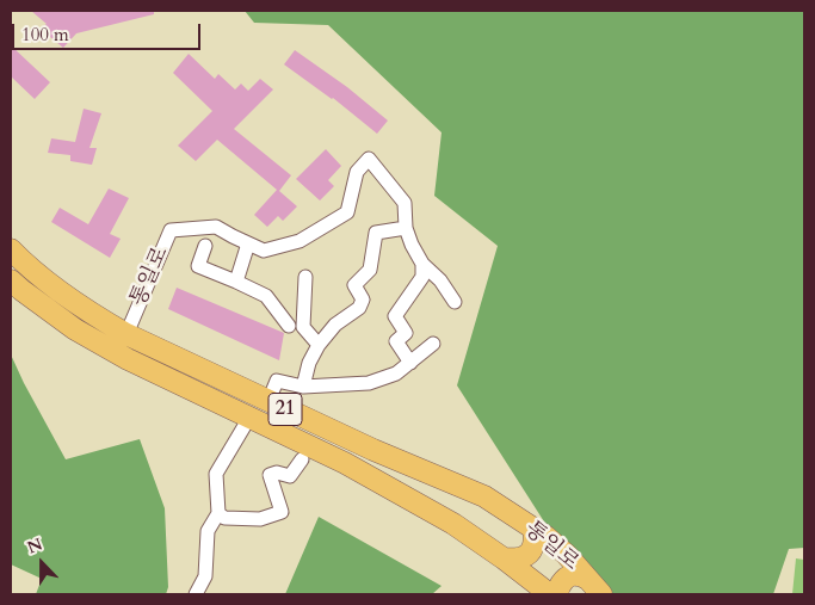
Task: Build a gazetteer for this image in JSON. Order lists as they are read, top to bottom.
{
  "streets": {
    "main road": ["통일로", "21"]
  },
  "scale_bar": "100 m",
  "north": "top"
}
